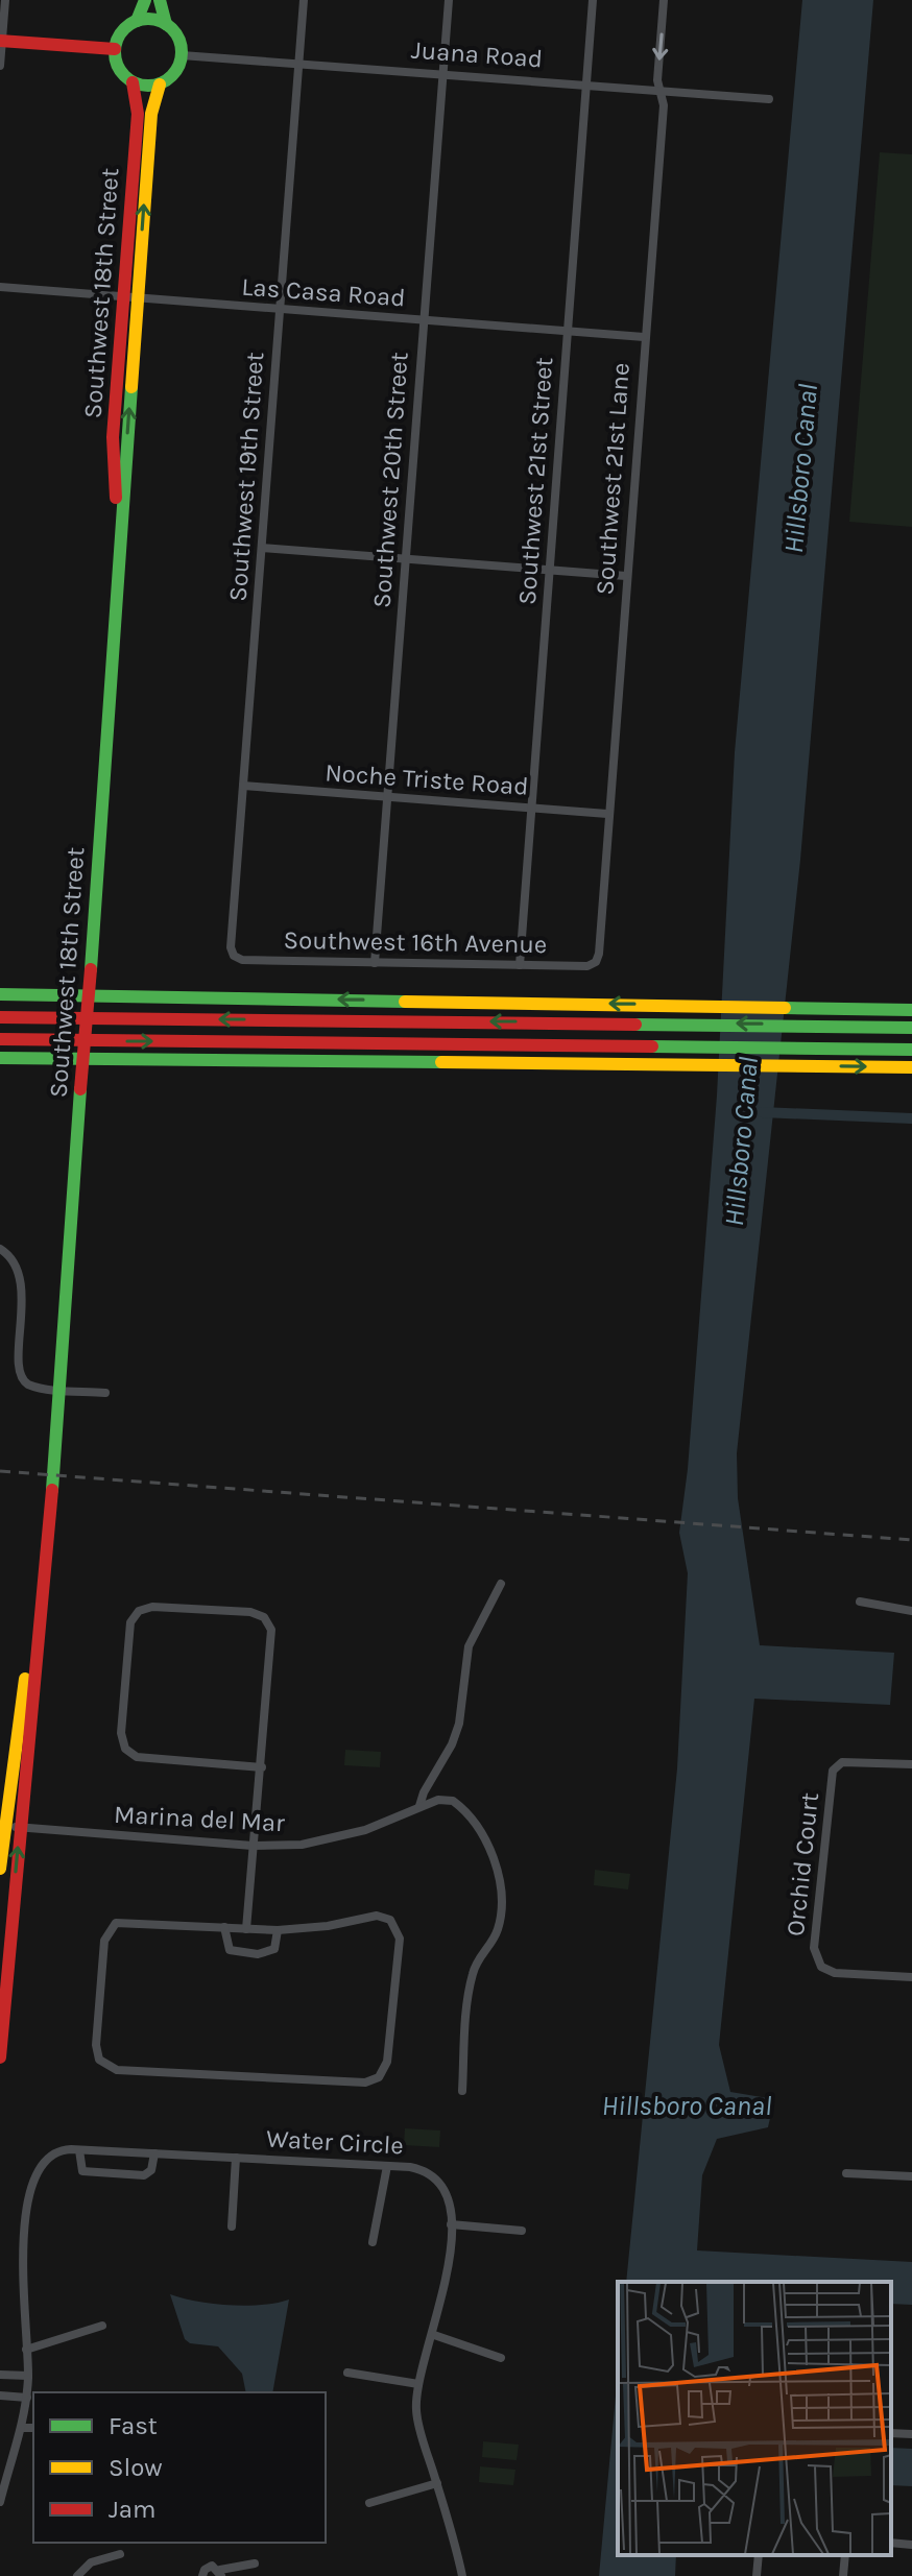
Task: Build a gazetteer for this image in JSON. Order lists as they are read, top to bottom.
{
  "streets": {
    "main road": ["Southwest 18th Street"],
    "street": [
      "Juana Road",
      "Las Casa Road",
      "Southwest 19th Street",
      "Southwest 21st Lane",
      "Southwest 20th Street",
      "Southwest 21st Street",
      "Noche Triste Road",
      "Southwest 16th Avenue",
      "Marina del Mar",
      "Orchid Court",
      "Water Circle"
    ]
  },
  "crossings": [
    ["Juana Road", "Southwest 18th Street"],
    ["Juana Road", "Southwest 19th Street"],
    ["Juana Road", "Southwest 21st Lane"],
    ["Juana Road", "Southwest 20th Street"],
    ["Juana Road", "Southwest 21st Street"],
    ["Las Casa Road", "Southwest 18th Street"],
    ["Las Casa Road", "Southwest 19th Street"],
    ["Las Casa Road", "Southwest 21st Lane"],
    ["Las Casa Road", "Southwest 20th Street"],
    ["Las Casa Road", "Southwest 21st Street"],
    ["Southwest 18th Street", "Marina del Mar"],
    ["Southwest 19th Street", "Noche Triste Road"],
    ["Southwest 19th Street", "Southwest 16th Avenue"],
    ["Southwest 21st Lane", "Noche Triste Road"],
    ["Southwest 21st Lane", "Southwest 16th Avenue"],
    ["Southwest 20th Street", "Noche Triste Road"],
    ["Southwest 20th Street", "Southwest 16th Avenue"],
    ["Southwest 21st Street", "Noche Triste Road"],
    ["Southwest 21st Street", "Southwest 16th Avenue"]
  ],
  "water": ["Hillsboro Canal"],
  "legend": ["Fast", "Slow", "Jam"]
}
